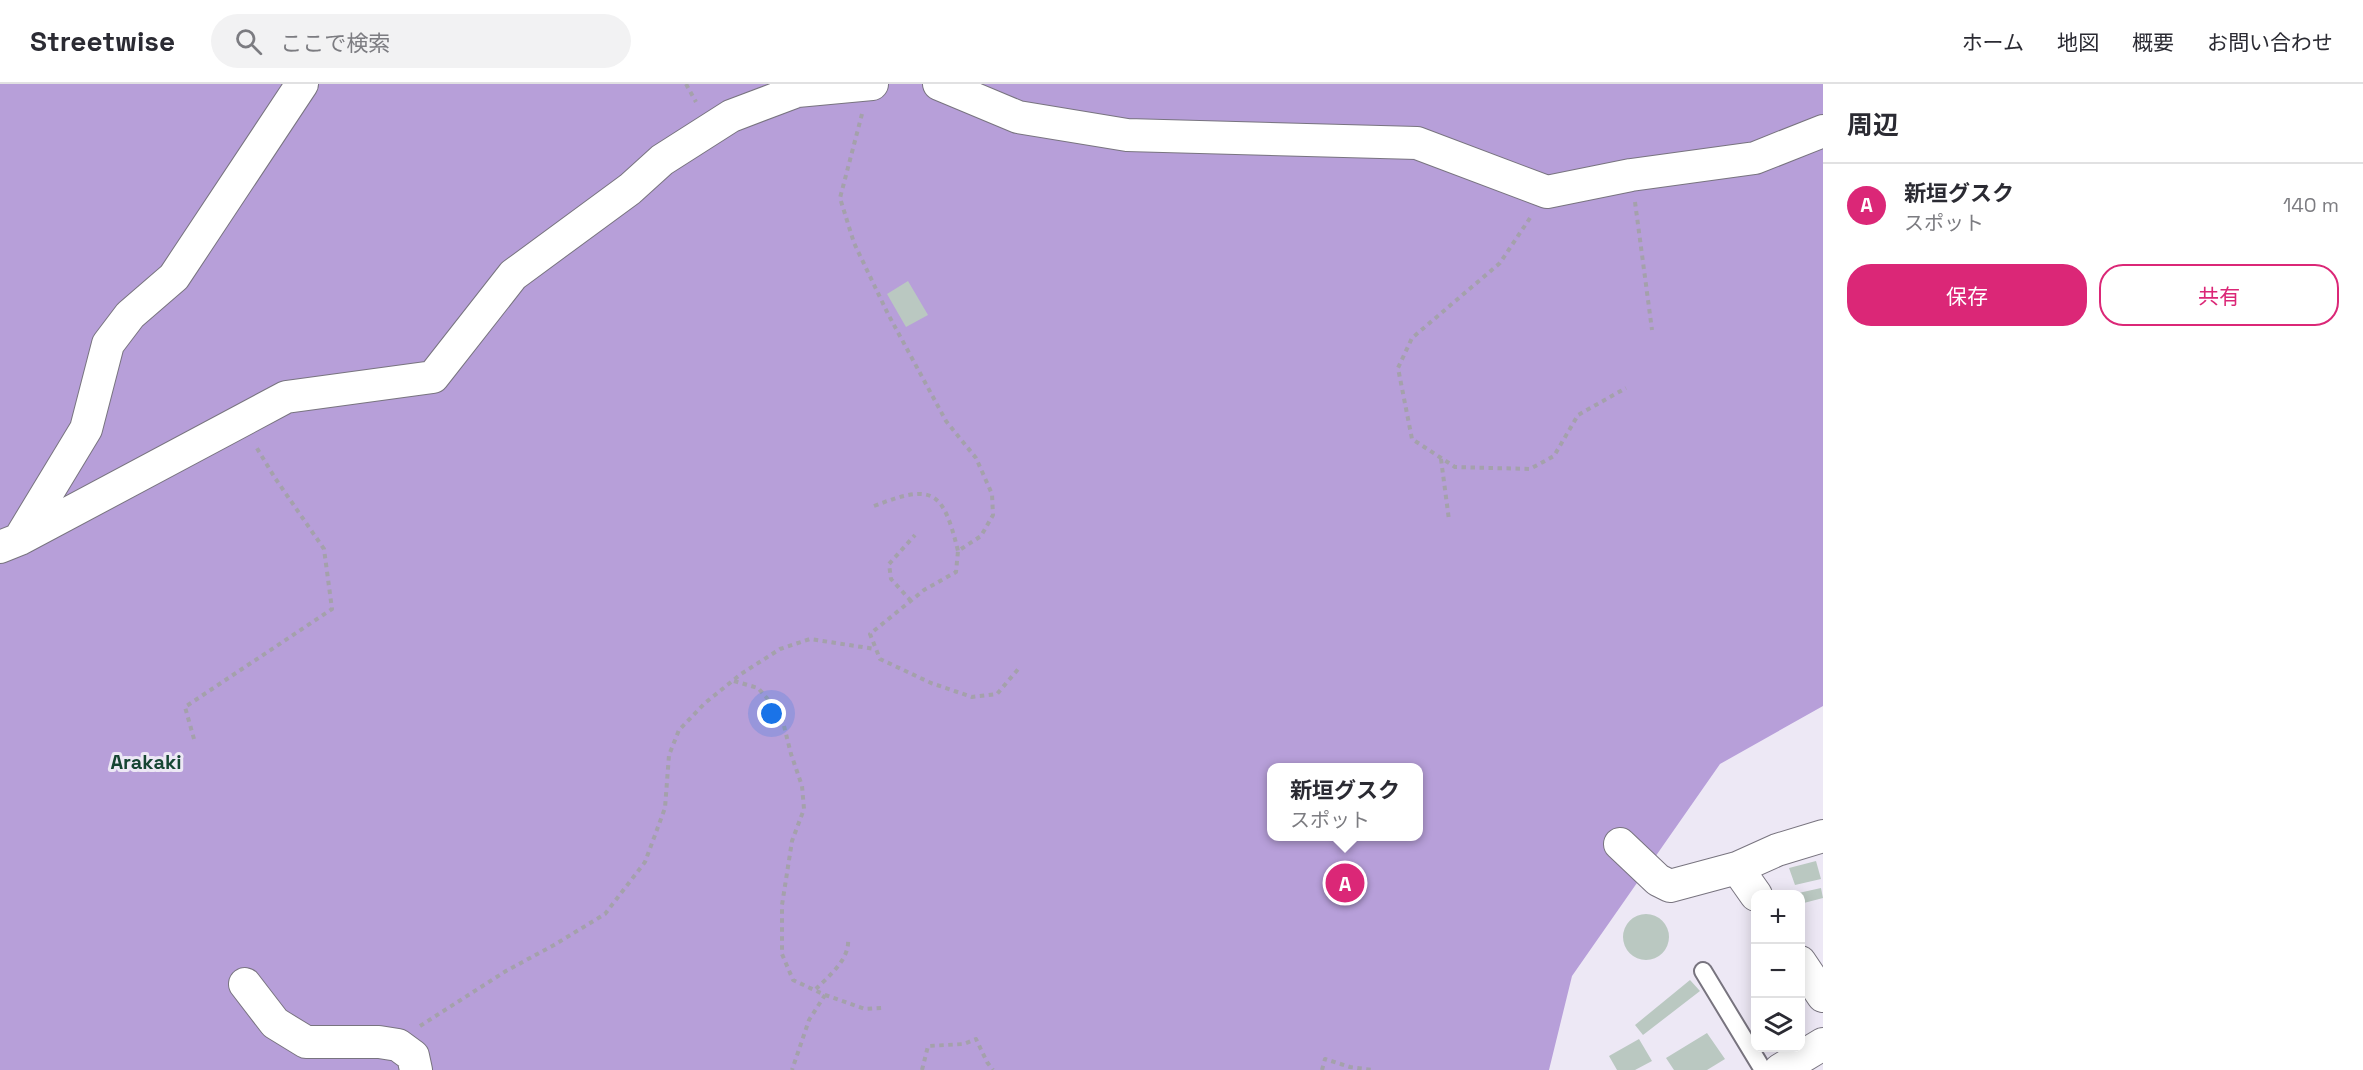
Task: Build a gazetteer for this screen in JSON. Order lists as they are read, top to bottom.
{
  "districts": ["Arakaki"],
  "page": {
    "header": "Streetwise",
    "search": "ここで検索",
    "nav": [
      "ホーム",
      "地図",
      "概要",
      "お問い合わせ"
    ],
    "heading": "周辺",
    "list": [
      {
        "mark": "A",
        "name": "新垣グスク",
        "note": "スポット",
        "value": "140 m"
      }
    ],
    "buttons": ["保存", "共有"],
    "popup": ["新垣グスク", "スポット"],
    "pins": "A",
    "map_buttons": ["+", "−"]
  }
}
